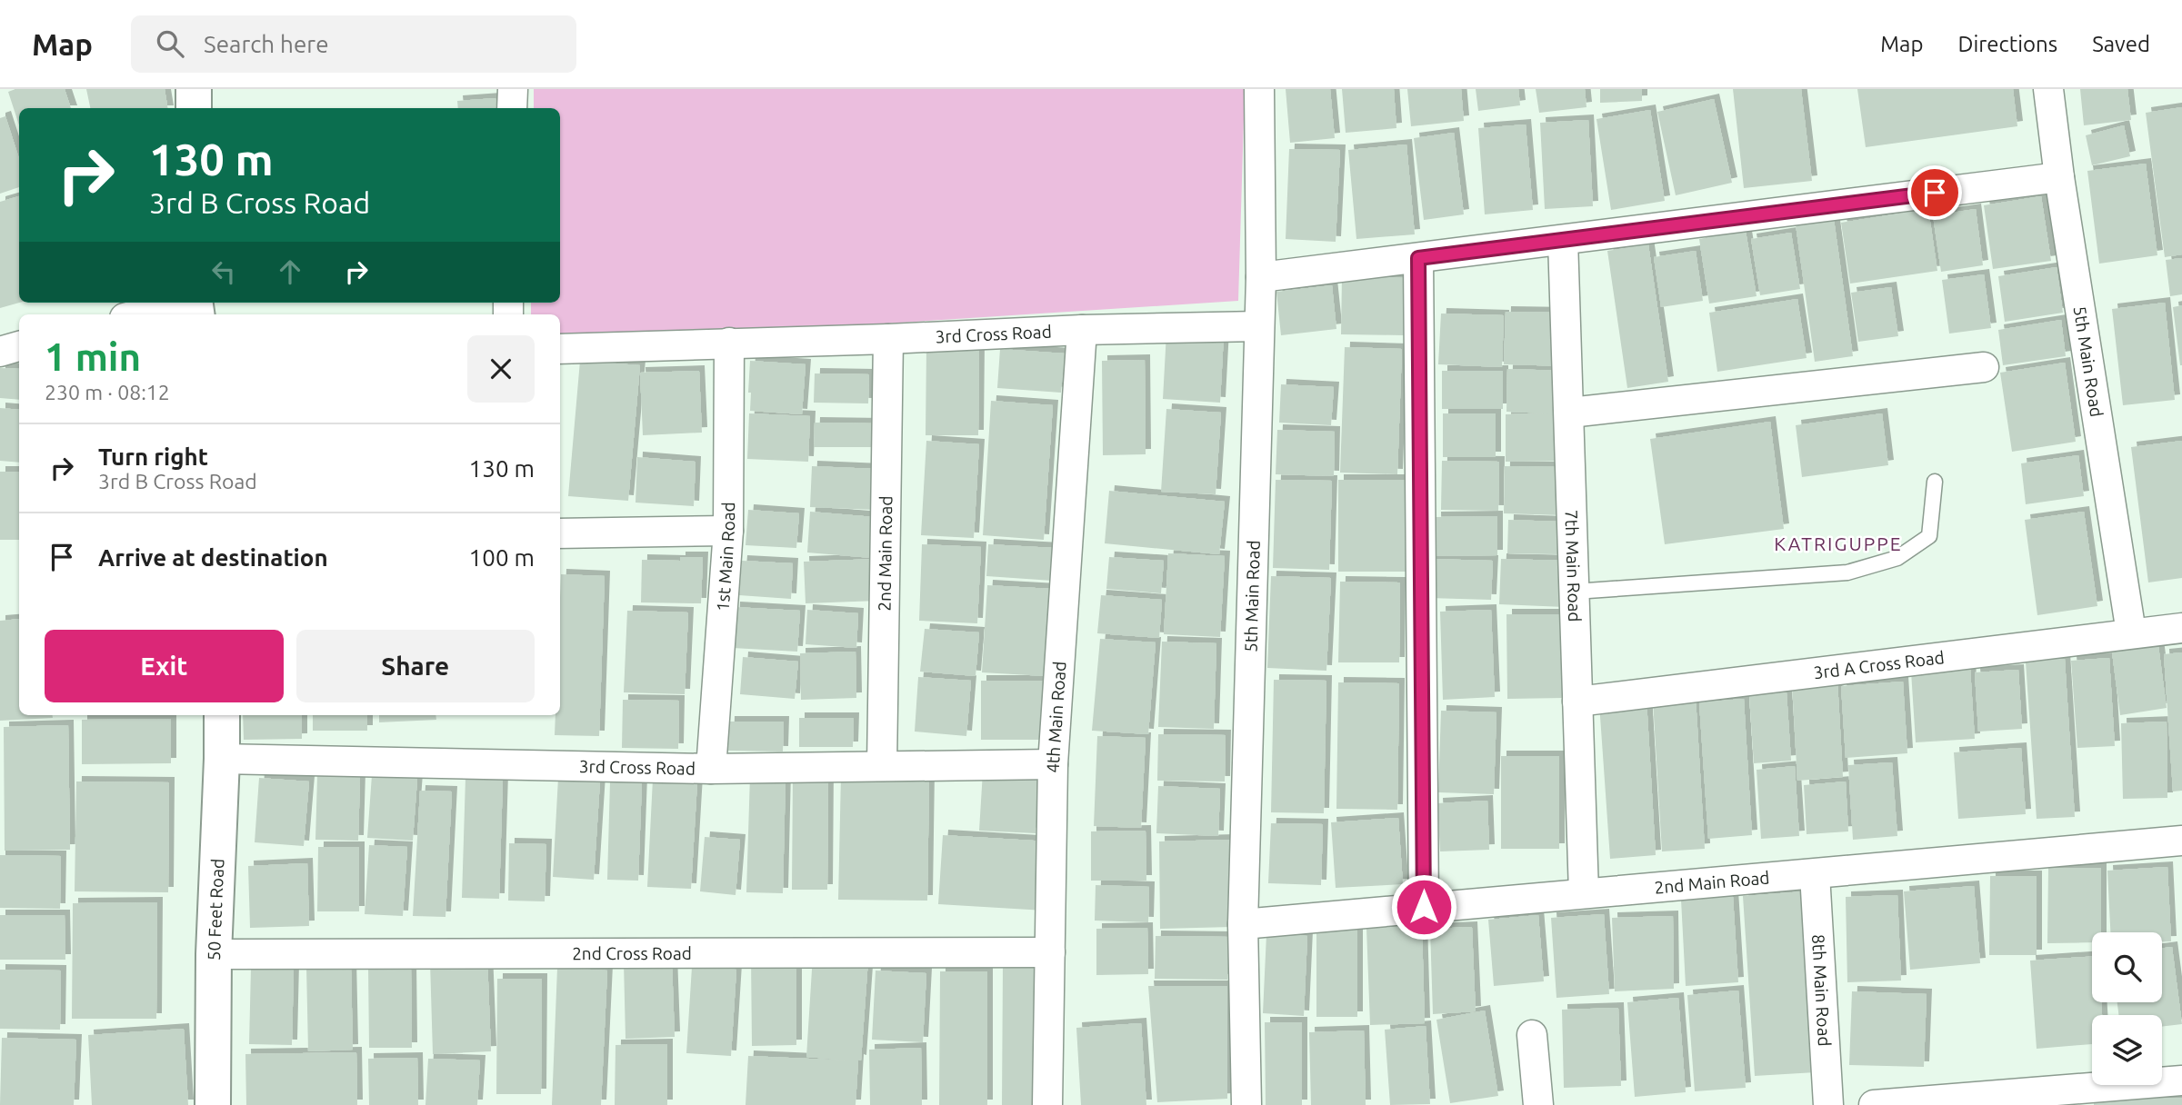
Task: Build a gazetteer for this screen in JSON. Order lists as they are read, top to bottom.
{
  "streets": {
    "street": [
      "3rd Cross Road",
      "5th Main Road",
      "2nd Main Road",
      "1st Main Road",
      "7th Main Road",
      "3rd A Cross Road",
      "4th Main Road",
      "50 Feet Road",
      "2nd Cross Road",
      "8th Main Road"
    ]
  },
  "crossings": [
    ["3rd Cross Road", "5th Main Road"],
    ["3rd Cross Road", "2nd Main Road"],
    ["3rd Cross Road", "1st Main Road"],
    ["3rd Cross Road", "4th Main Road"],
    ["3rd Cross Road", "50 Feet Road"],
    ["5th Main Road", "2nd Main Road"],
    ["5th Main Road", "3rd A Cross Road"],
    ["2nd Main Road", "7th Main Road"],
    ["2nd Main Road", "8th Main Road"],
    ["7th Main Road", "3rd A Cross Road"],
    ["4th Main Road", "2nd Cross Road"],
    ["50 Feet Road", "2nd Cross Road"]
  ],
  "districts": ["KATRIGUPPE"],
  "page": {
    "header": "Map",
    "search": "Search here",
    "nav": ["Map", "Directions", "Saved"],
    "turn": ["130 m", "3rd B Cross Road"],
    "heading": ["1 min", "230 m · 08:12"],
    "list": [
      {
        "name": "Turn right",
        "note": "3rd B Cross Road",
        "value": "130 m"
      },
      {
        "name": "Arrive at destination",
        "value": "100 m"
      }
    ],
    "buttons": ["Exit", "Share"]
  }
}
